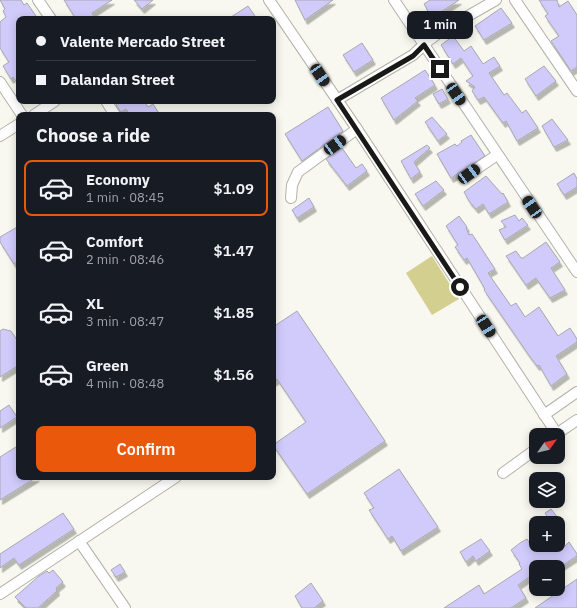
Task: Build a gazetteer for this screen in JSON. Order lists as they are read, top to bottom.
{
  "north": "top right",
  "page": {
    "bubble": "1 min",
    "banner": ["Valente Mercado Street", "Dalandan Street"],
    "heading": "Choose a ride",
    "list": [
      {
        "name": "Economy",
        "note": "1 min · 08:45",
        "value": "$1.09"
      },
      {
        "name": "Comfort",
        "note": "2 min · 08:46",
        "value": "$1.47"
      },
      {
        "name": "XL",
        "note": "3 min · 08:47",
        "value": "$1.85"
      },
      {
        "name": "Green",
        "note": "4 min · 08:48",
        "value": "$1.56"
      }
    ],
    "buttons": "Confirm",
    "map_buttons": ["+", "−"]
  }
}
